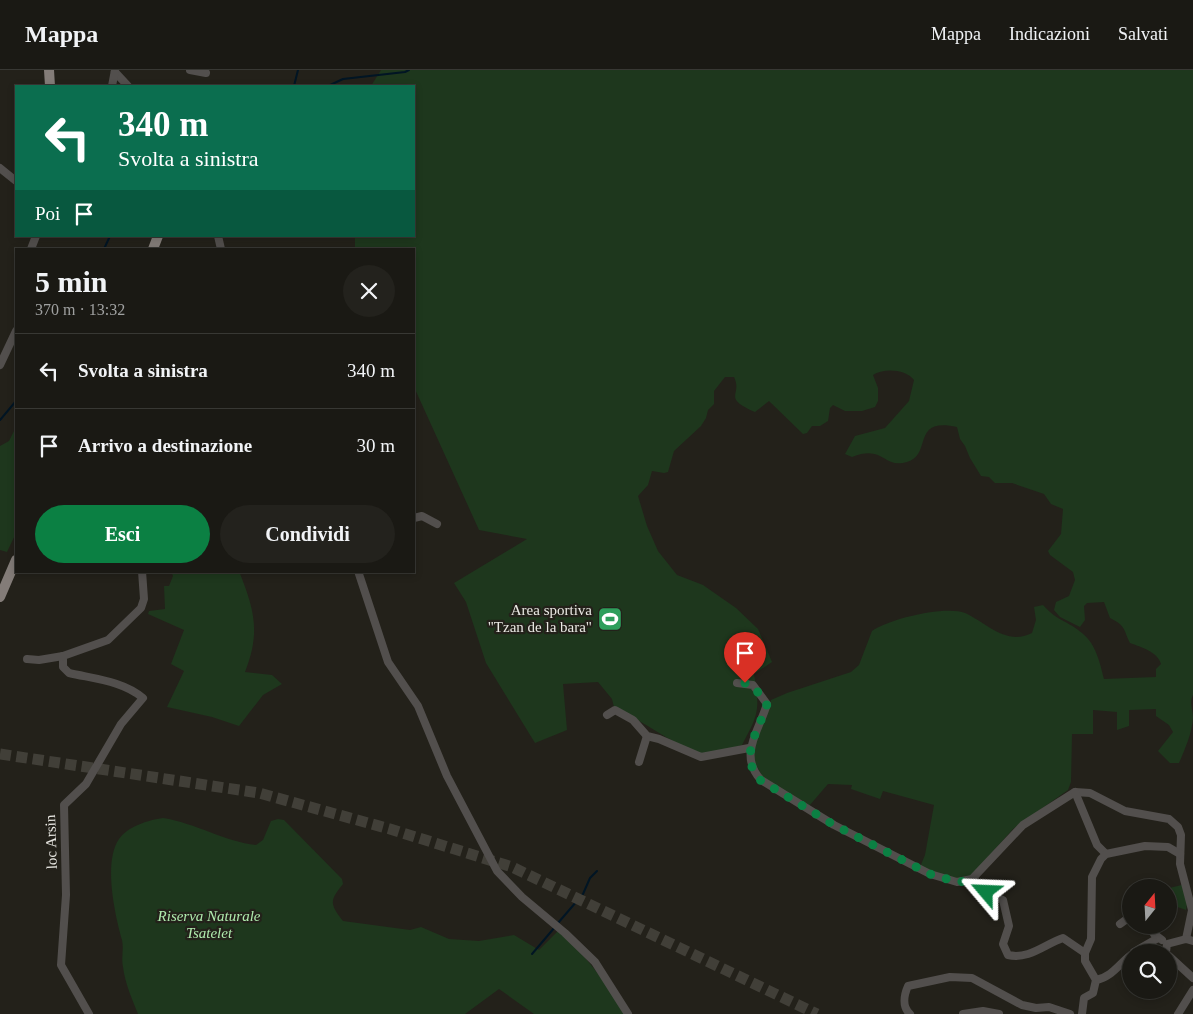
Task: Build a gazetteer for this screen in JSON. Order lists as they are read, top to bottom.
{
  "streets": {
    "street": ["loc Arsin"]
  },
  "parks": ["Riserva Naturale Tsatelet"],
  "places": {
    "sports": ["Area sportiva \"Tzan de la bara\""]
  },
  "north": "top",
  "page": {
    "header": "Mappa",
    "nav": ["Mappa", "Indicazioni", "Salvati"],
    "turn": ["340 m", "Svolta a sinistra"],
    "then": "Poi",
    "heading": ["5 min", "370 m · 13:32"],
    "list": [
      {
        "name": "Svolta a sinistra",
        "value": "340 m"
      },
      {
        "name": "Arrivo a destinazione",
        "value": "30 m"
      }
    ],
    "buttons": ["Esci", "Condividi"]
  }
}
